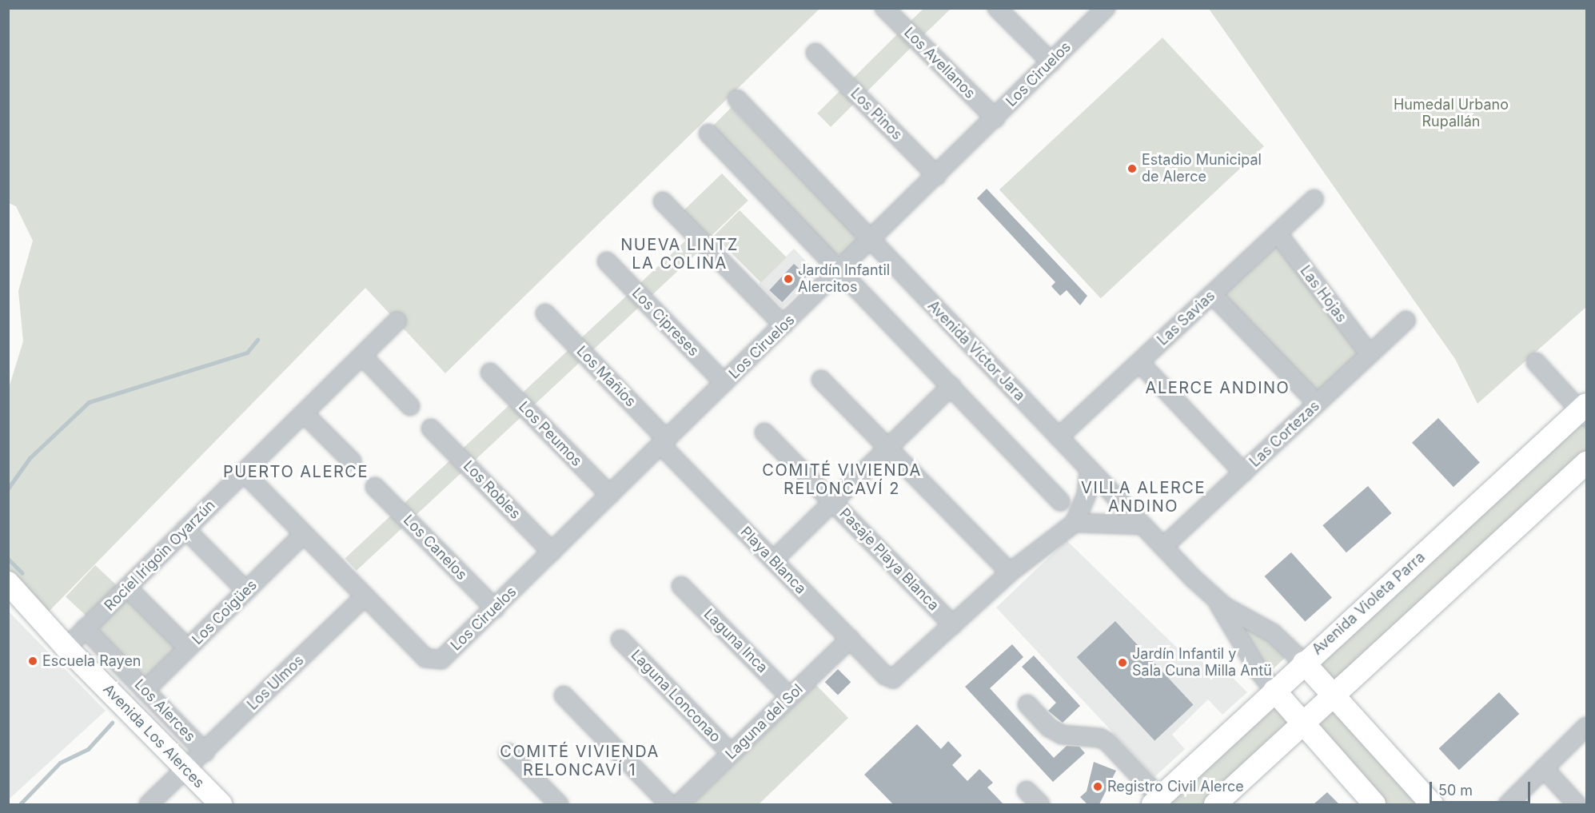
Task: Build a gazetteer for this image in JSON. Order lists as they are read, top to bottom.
{
  "streets": {
    "main road": ["Avenida Violeta Parra", "Avenida Los Alerces"],
    "street": [
      "Los Avellanos",
      "Los Ciruelos",
      "Los Pinos",
      "Las Hojas",
      "Las Savias",
      "Los Cipreses",
      "Avenida Víctor Jara",
      "Los Mañíos",
      "Los Peumos",
      "Las Cortezas",
      "Los Robles",
      "Los Canelos",
      "Rociel Irigoin Oyarzún",
      "Pasaje Playa Blanca",
      "Playa Blanca",
      "Los Coigües",
      "Laguna Inca",
      "Los Ulmos",
      "Laguna Lonconao",
      "Los Alerces",
      "Laguna del Sol"
    ]
  },
  "crossings": [
    ["Los Avellanos", "Los Ciruelos"],
    ["Los Ciruelos", "Los Pinos"],
    ["Los Ciruelos", "Los Cipreses"],
    ["Los Ciruelos", "Avenida Víctor Jara"],
    ["Los Ciruelos", "Los Mañíos"],
    ["Los Ciruelos", "Los Peumos"],
    ["Los Ciruelos", "Los Robles"],
    ["Los Ciruelos", "Los Canelos"],
    ["Los Ciruelos", "Playa Blanca"],
    ["Los Ciruelos", "Los Ulmos"],
    ["Las Hojas", "Las Savias"],
    ["Las Hojas", "Las Cortezas"],
    ["Las Savias", "Avenida Víctor Jara"],
    ["Avenida Víctor Jara", "Las Cortezas"],
    ["Avenida Víctor Jara", "Avenida Violeta Parra"],
    ["Los Mañíos", "Playa Blanca"],
    ["Rociel Irigoin Oyarzún", "Los Alerces"],
    ["Rociel Irigoin Oyarzún", "Avenida Los Alerces"],
    ["Pasaje Playa Blanca", "Playa Blanca"],
    ["Playa Blanca", "Laguna del Sol"],
    ["Los Coigües", "Los Alerces"],
    ["Laguna Inca", "Laguna del Sol"],
    ["Los Ulmos", "Los Alerces"],
    ["Los Ulmos", "Avenida Los Alerces"],
    ["Laguna Lonconao", "Laguna del Sol"]
  ],
  "districts": [
    "NUEVA LINTZ LA COLINA",
    "ALERCE ANDINO",
    "COMITÉ VIVIENDA RELONCAVÍ 2",
    "PUERTO ALERCE",
    "VILLA ALERCE ANDINO",
    "COMITÉ VIVIENDA RELONCAVÍ 1"
  ],
  "parks": ["Humedal Urbano Rupallán"],
  "places": [
    "Estadio Municipal de Alerce",
    "Jardín Infantil Alercitos",
    "Escuela Rayen",
    "Jardín Infantil y Sala Cuna Milla Antü",
    "Registro Civil Alerce"
  ],
  "scale_bar": "50 m"
}
